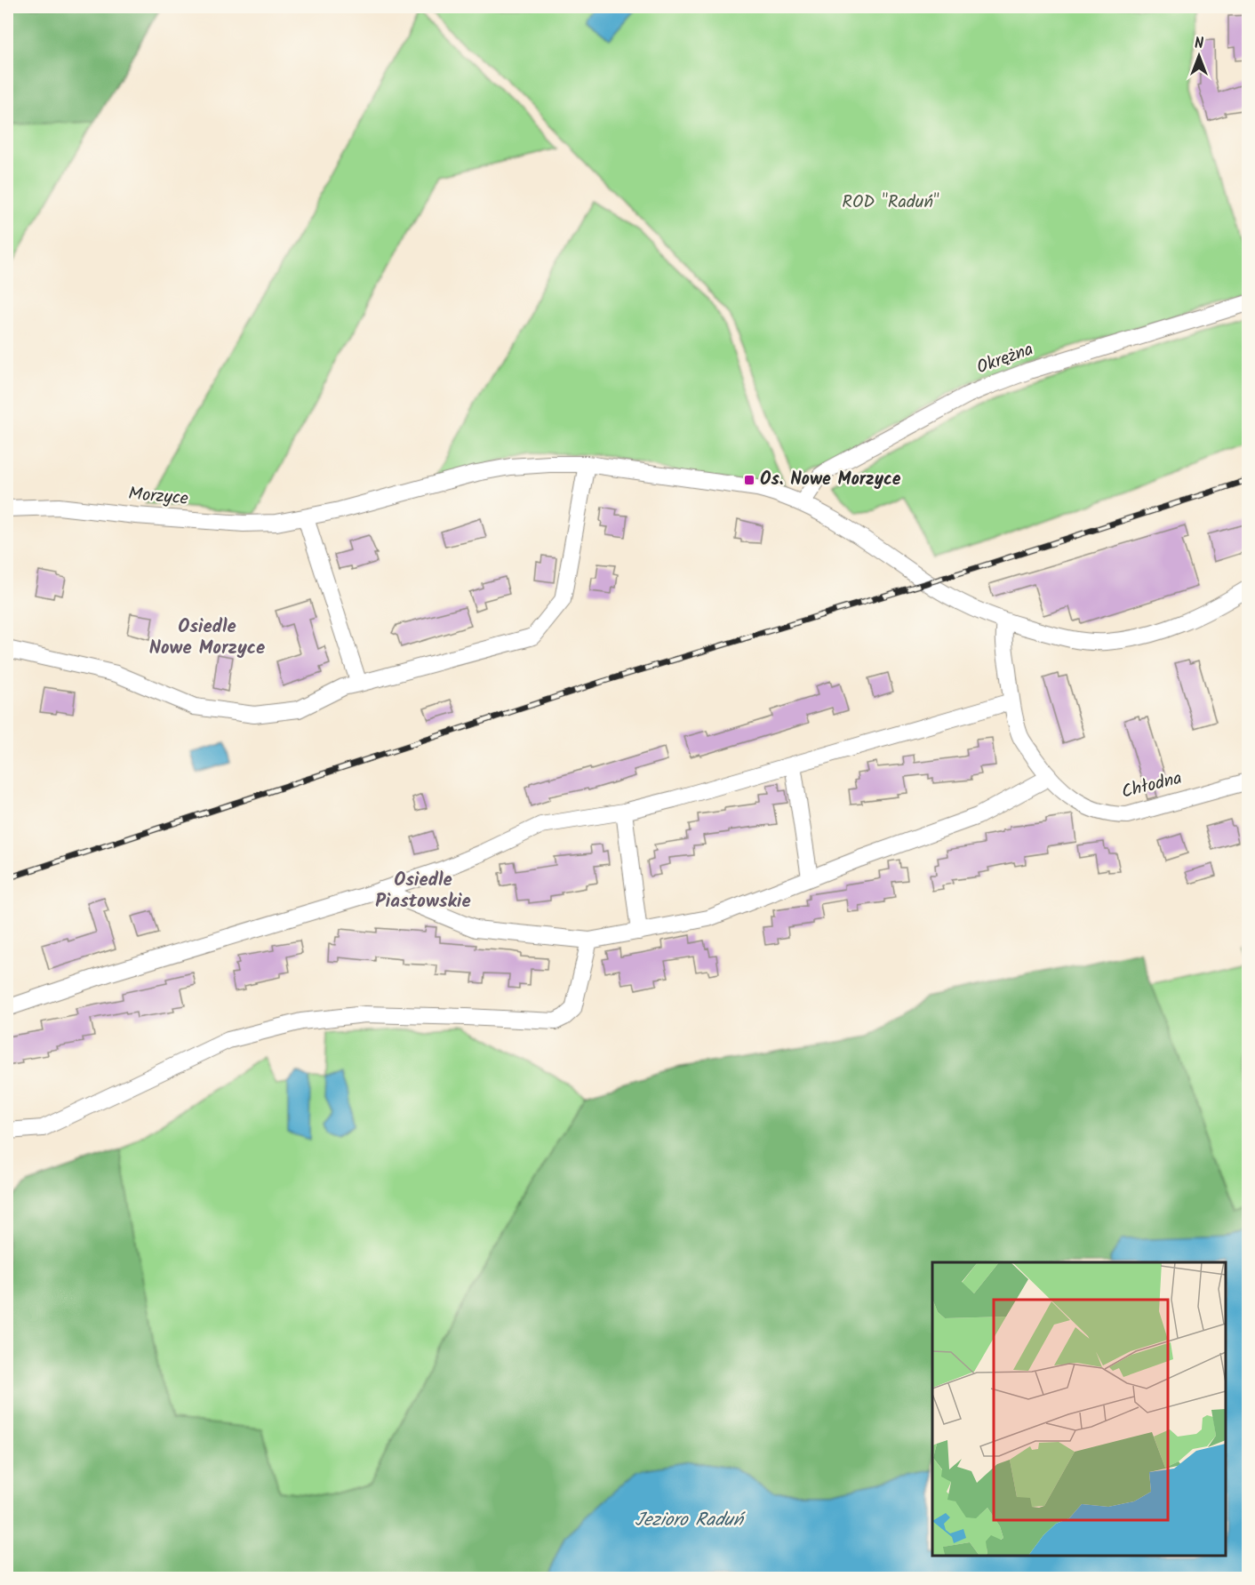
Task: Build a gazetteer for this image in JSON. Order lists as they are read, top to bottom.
{
  "streets": {
    "street": ["Okrężna", "Morzyce", "Chłodna"]
  },
  "crossings": [
    ["Okrężna", "Morzyce"],
    ["Morzyce", "Chłodna"]
  ],
  "districts": ["Osiedle Nowe Morzyce", "Osiedle Piastowskie"],
  "water": ["Jezioro Raduń"],
  "parks": ["ROD \"Raduń\""],
  "places": {
    "transit": ["Os. Nowe Morzyce"]
  },
  "north": "top"
}
